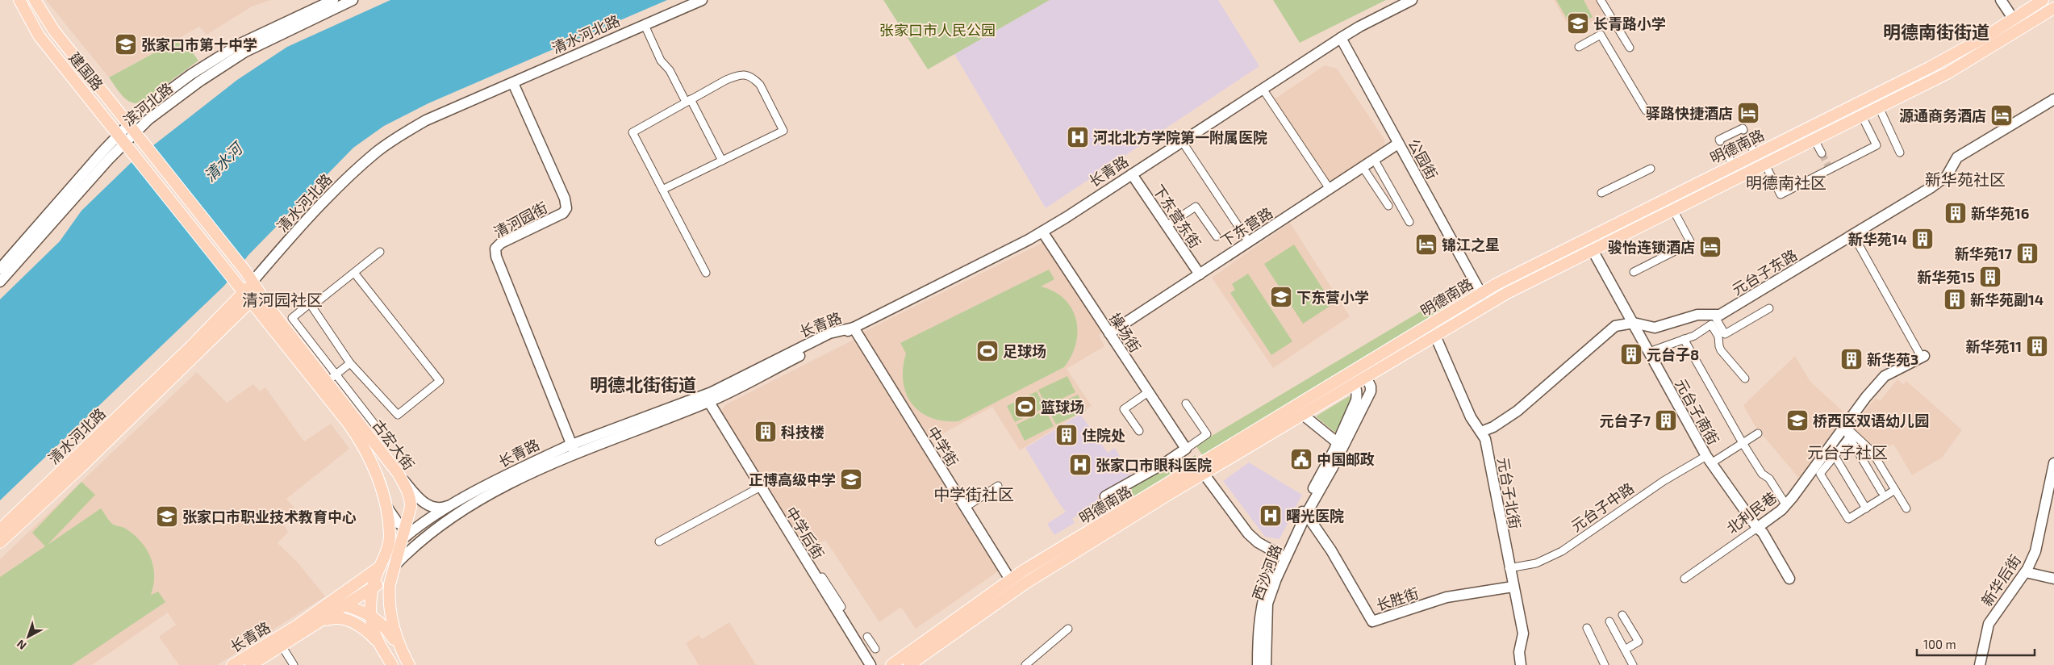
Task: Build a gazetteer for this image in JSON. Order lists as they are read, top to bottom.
{
  "streets": {
    "main road": [
      "清水河北路",
      "建国路",
      "明德南路",
      "长青路",
      "古宏大街"
    ],
    "street": [
      "滨河北路",
      "公园街",
      "下东营东街",
      "清河园街",
      "下东营路",
      "元台子东路",
      "操场街",
      "元台子南街",
      "中学街",
      "元台子北街",
      "元台子中路",
      "北利民巷",
      "中学后街",
      "西沙河路",
      "新华后街",
      "长胜街"
    ]
  },
  "crossings": [
    ["清水河北路", "清河园街"],
    ["清水河北路", "古宏大街"],
    ["建国路", "滨河北路"],
    ["建国路", "古宏大街"],
    ["明德南路", "公园街"],
    ["明德南路", "元台子南街"],
    ["明德南路", "中学街"],
    ["明德南路", "元台子北街"],
    ["明德南路", "西沙河路"],
    ["公园街", "长青路"],
    ["公园街", "下东营路"],
    ["长青路", "下东营东街"],
    ["长青路", "清河园街"],
    ["长青路", "操场街"],
    ["长青路", "古宏大街"],
    ["长青路", "中学街"],
    ["长青路", "中学后街"],
    ["下东营东街", "下东营路"],
    ["下东营路", "操场街"],
    ["元台子东路", "元台子南街"],
    ["元台子东路", "元台子北街"],
    ["元台子南街", "元台子中路"],
    ["元台子南街", "北利民巷"],
    ["元台子北街", "元台子中路"],
    ["元台子北街", "长胜街"],
    ["西沙河路", "长胜街"]
  ],
  "districts": [
    "明德南街街道",
    "新华苑社区",
    "明德南社区",
    "清河园社区",
    "明德北街街道",
    "元台子社区",
    "中学街社区"
  ],
  "water": ["清水河"],
  "parks": ["张家口市人民公园"],
  "places": {
    "school or university": [
      "长青路小学",
      "张家口市第十中学",
      "下东营小学",
      "桥西区双语幼儿园",
      "正博高级中学",
      "张家口市职业技术教育中心"
    ],
    "hotel": [
      "驿路快捷酒店",
      "源通商务酒店",
      "锦江之星",
      "骏怡连锁酒店"
    ],
    "hospital": ["河北北方学院第一附属医院", "张家口市眼科医院", "曙光医院"],
    "building": [
      "新华苑16",
      "新华苑14",
      "新华苑17",
      "新华苑15",
      "新华苑副14",
      "新华苑11",
      "元台子8",
      "新华苑3",
      "元台子7",
      "科技楼",
      "住院处"
    ],
    "sports": ["足球场", "篮球场"],
    "public building": ["中国邮政"]
  },
  "scale_bar": "100 m",
  "north": "bottom left"
}
